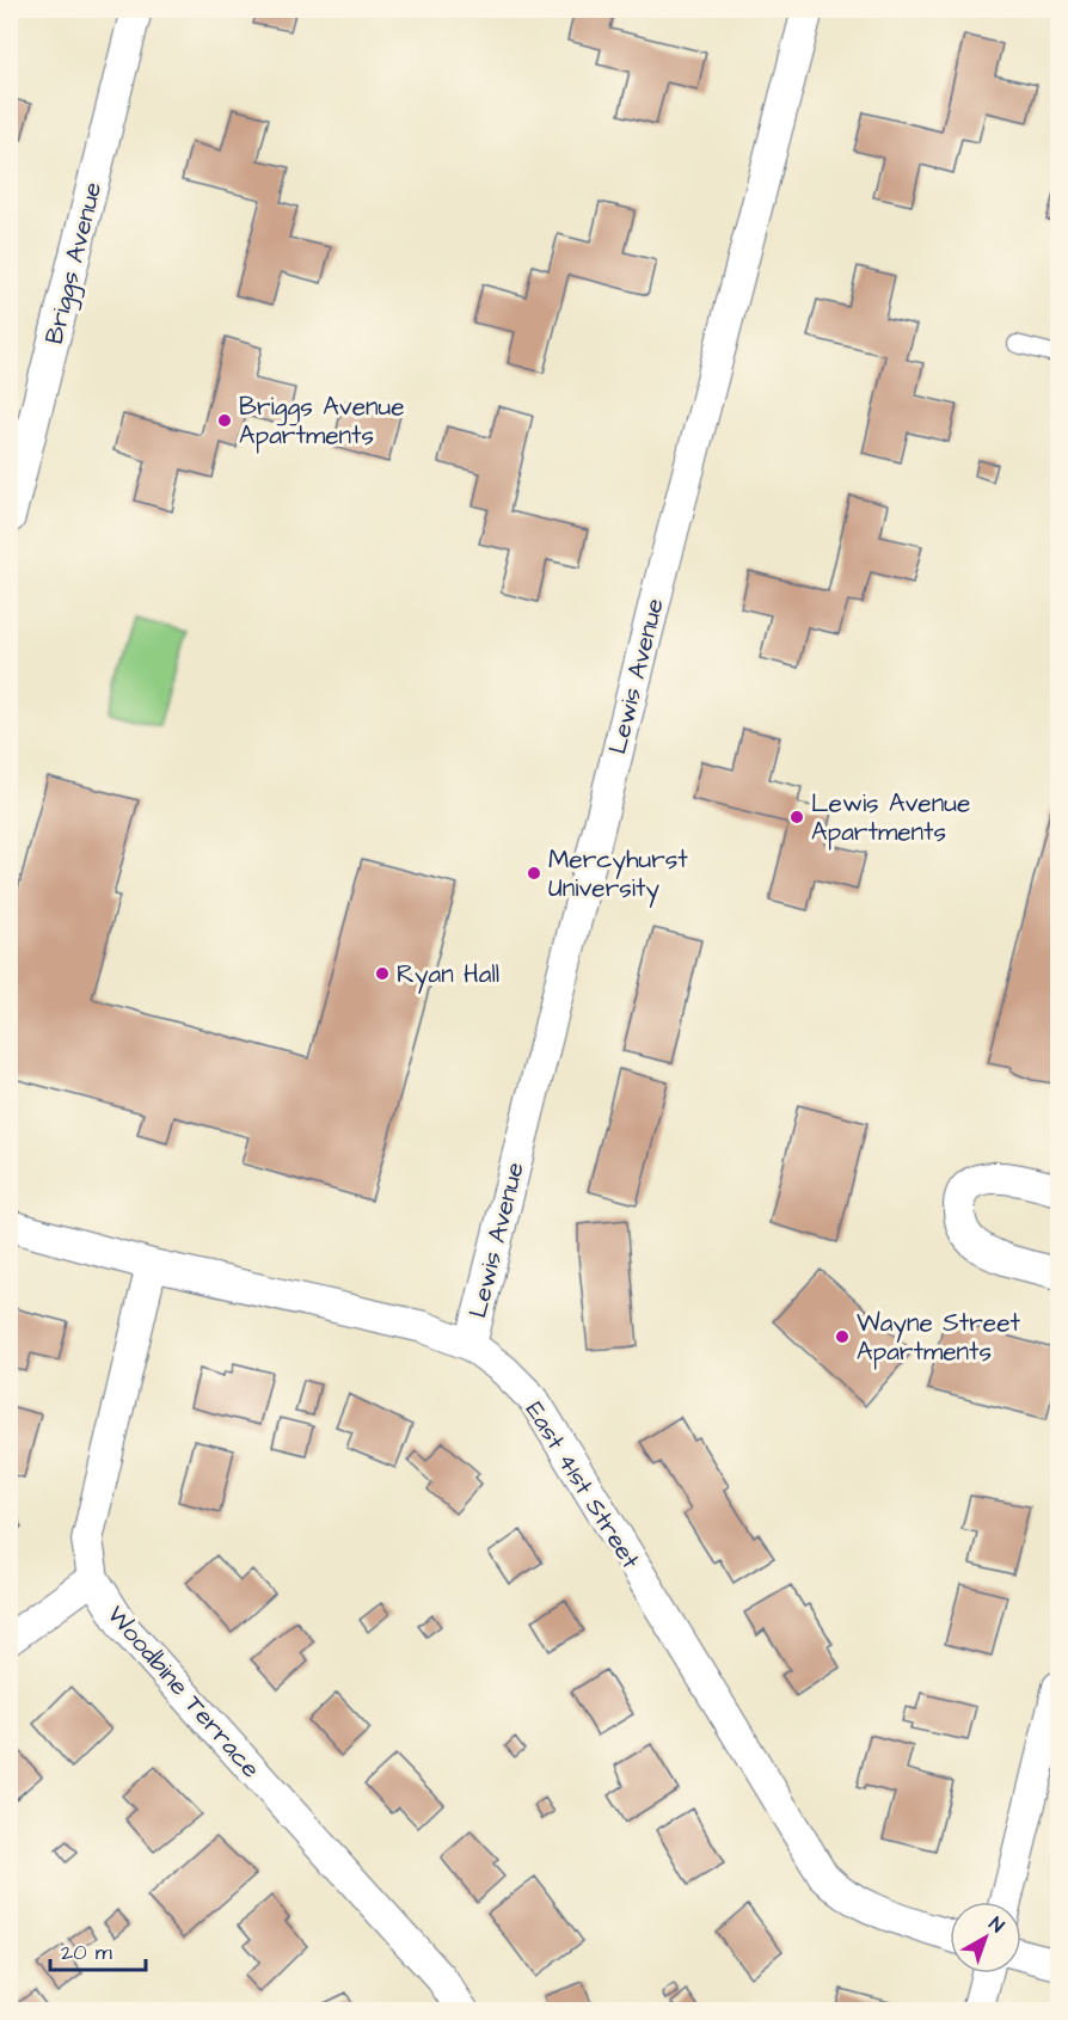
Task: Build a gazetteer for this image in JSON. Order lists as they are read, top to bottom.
{
  "streets": {
    "street": [
      "Briggs Avenue",
      "Lewis Avenue",
      "East 41st Street",
      "Woodbine Terrace"
    ]
  },
  "crossings": [
    ["Lewis Avenue", "East 41st Street"],
    ["East 41st Street", "Woodbine Terrace"]
  ],
  "places": [
    "Briggs Avenue Apartments",
    "Lewis Avenue Apartments",
    "Mercyhurst University",
    "Ryan Hall",
    "Wayne Street Apartments"
  ],
  "scale_bar": "20 m",
  "north": "top right"
}
